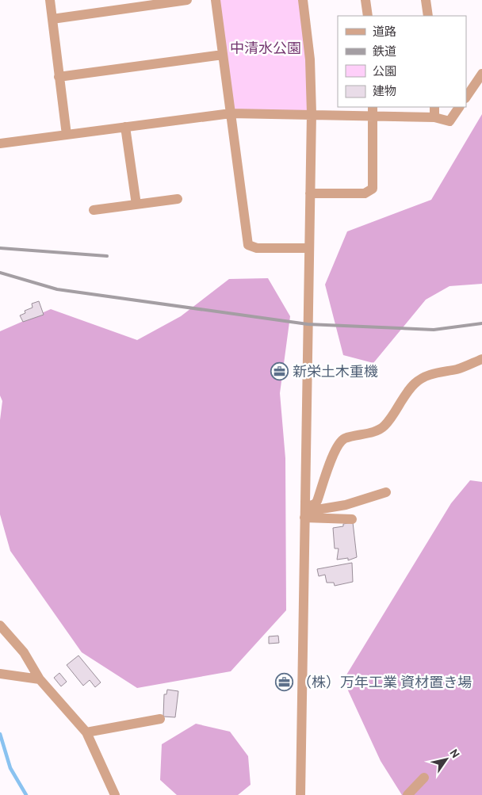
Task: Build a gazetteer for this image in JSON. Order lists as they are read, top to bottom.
{
  "parks": ["中清水公園"],
  "places": {
    "office": ["新栄土木重機", "（株）万年工業 資材置き場"]
  },
  "legend": [
    "道路",
    "鉄道",
    "公園",
    "建物"
  ],
  "north": "top right"
}
